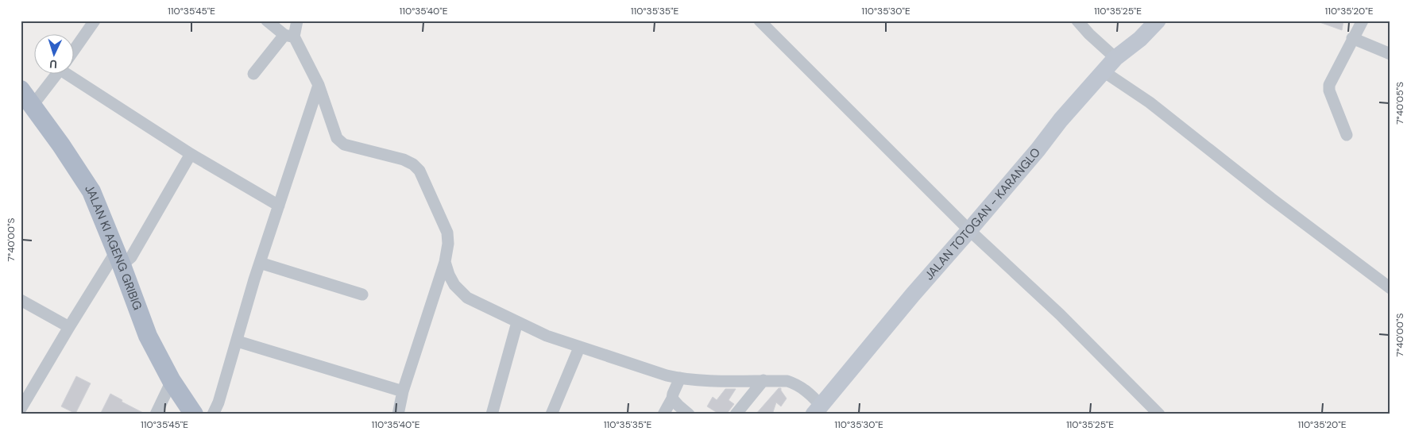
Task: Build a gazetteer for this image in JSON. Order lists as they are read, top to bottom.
{
  "streets": {
    "main road": ["JALAN TOTOGAN - KARANGLO", "JALAN KI AGENG GRIBIG"]
  },
  "north": "bottom",
  "coordinates": [
    "110°35'45\"E",
    "110°35'40\"E",
    "110°35'35\"E",
    "110°35'30\"E",
    "110°35'25\"E",
    "110°35'20\"E",
    "7°40'05\"S",
    "7°40'00\"S"
  ]
}
